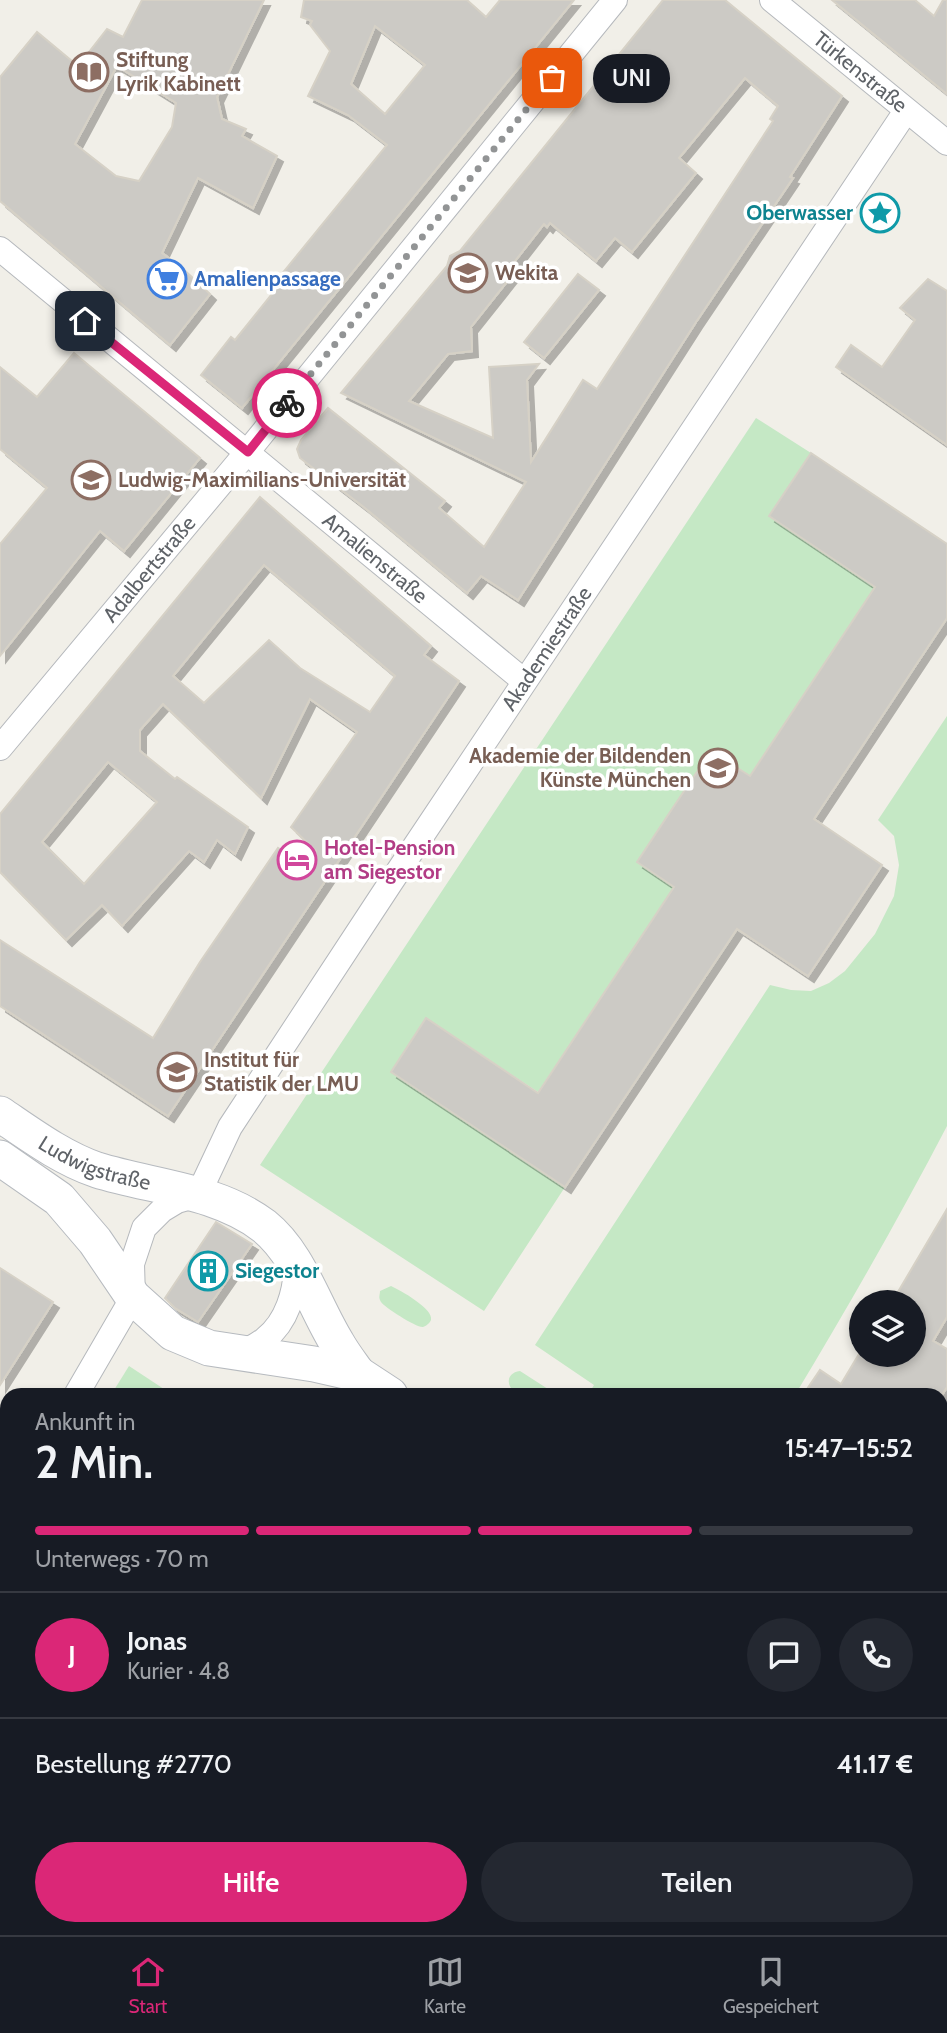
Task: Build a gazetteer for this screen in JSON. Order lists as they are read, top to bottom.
{
  "streets": {
    "main road": ["Ludwigstraße"],
    "street": [
      "Türkenstraße",
      "Amalienstraße",
      "Adalbertstraße",
      "Akademiestraße"
    ]
  },
  "crossings": [
    ["Türkenstraße", "Akademiestraße"],
    ["Amalienstraße", "Adalbertstraße"],
    ["Amalienstraße", "Akademiestraße"],
    ["Akademiestraße", "Ludwigstraße"]
  ],
  "places": {
    "library": ["Stiftung Lyrik Kabinett"],
    "other": ["UNI"],
    "place": ["Oberwasser"],
    "school or university": [
      "Wekita",
      "Ludwig-Maximilians-Universität",
      "Akademie der Bildenden Künste München",
      "Institut für Statistik der LMU"
    ],
    "supermarket": ["Amalienpassage"],
    "hotel": ["Hotel-Pension am Siegestor"],
    "building": ["Siegestor"]
  },
  "page": {
    "bubble": "UNI",
    "heading": ["2 Min.", "Ankunft in", "15:47–15:52"],
    "panel": [
      "Jonas",
      "Kurier · 4.8",
      "Bestellung #2770",
      "41.17 €"
    ],
    "bar": "Unterwegs · 70 m",
    "round": "J",
    "buttons": ["Hilfe", "Teilen"],
    "tabs": ["Start", "Karte", "Gespeichert"]
  }
}
